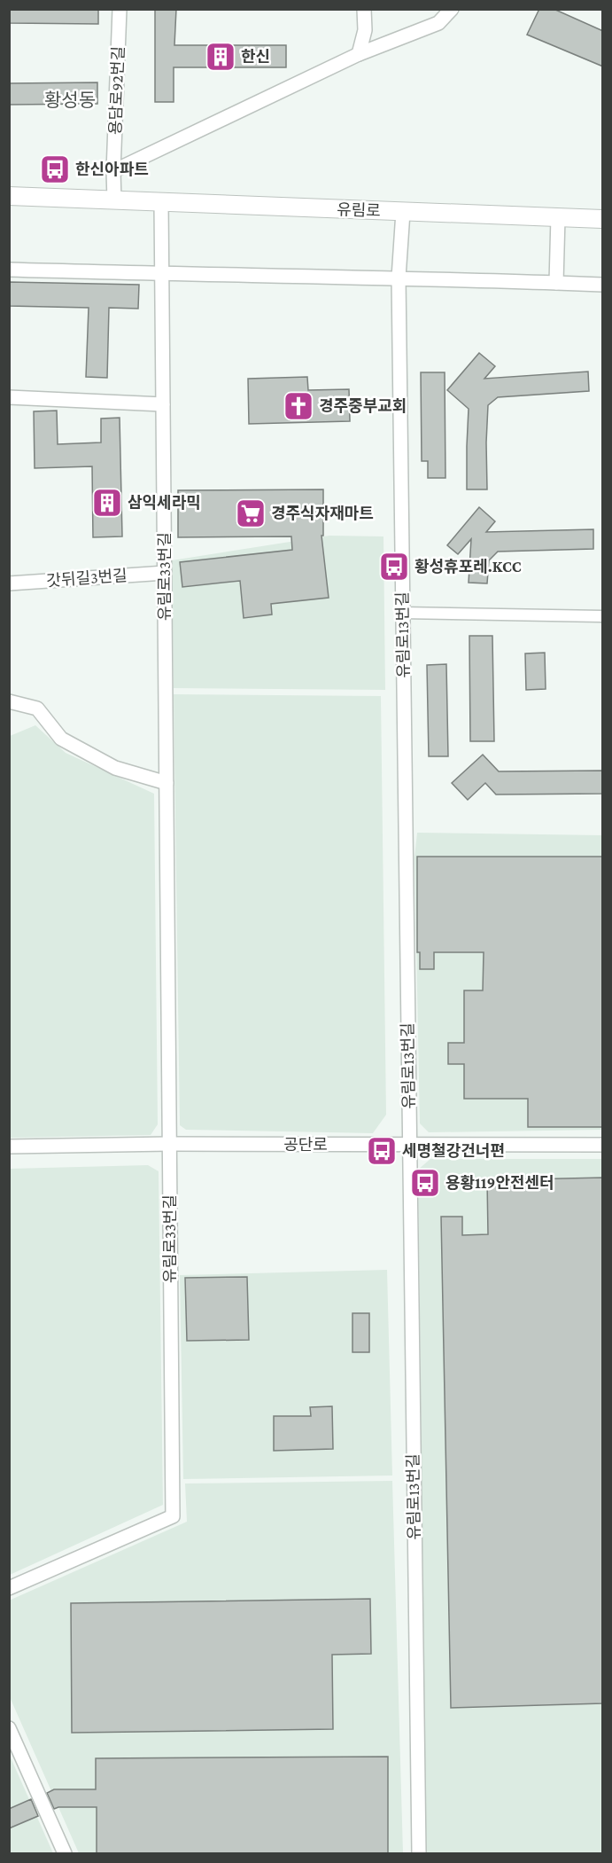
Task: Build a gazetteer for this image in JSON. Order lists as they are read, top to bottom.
{
  "streets": {
    "street": [
      "용담로92번길",
      "유림로",
      "유림로33번길",
      "갓뒤길3번길",
      "유림로13번길",
      "공단로"
    ]
  },
  "crossings": [
    ["유림로", "유림로33번길"],
    ["유림로", "유림로13번길"],
    ["유림로33번길", "갓뒤길3번길"],
    ["유림로33번길", "공단로"],
    ["유림로13번길", "공단로"]
  ],
  "districts": ["황성동"],
  "places": {
    "building": ["한신", "삼익세라믹"],
    "bus stop": [
      "한신아파트",
      "황성휴포레.KCC",
      "세명철강건너편",
      "용황119안전센터"
    ],
    "church": ["경주중부교회"],
    "supermarket": ["경주식자재마트"]
  }
}
